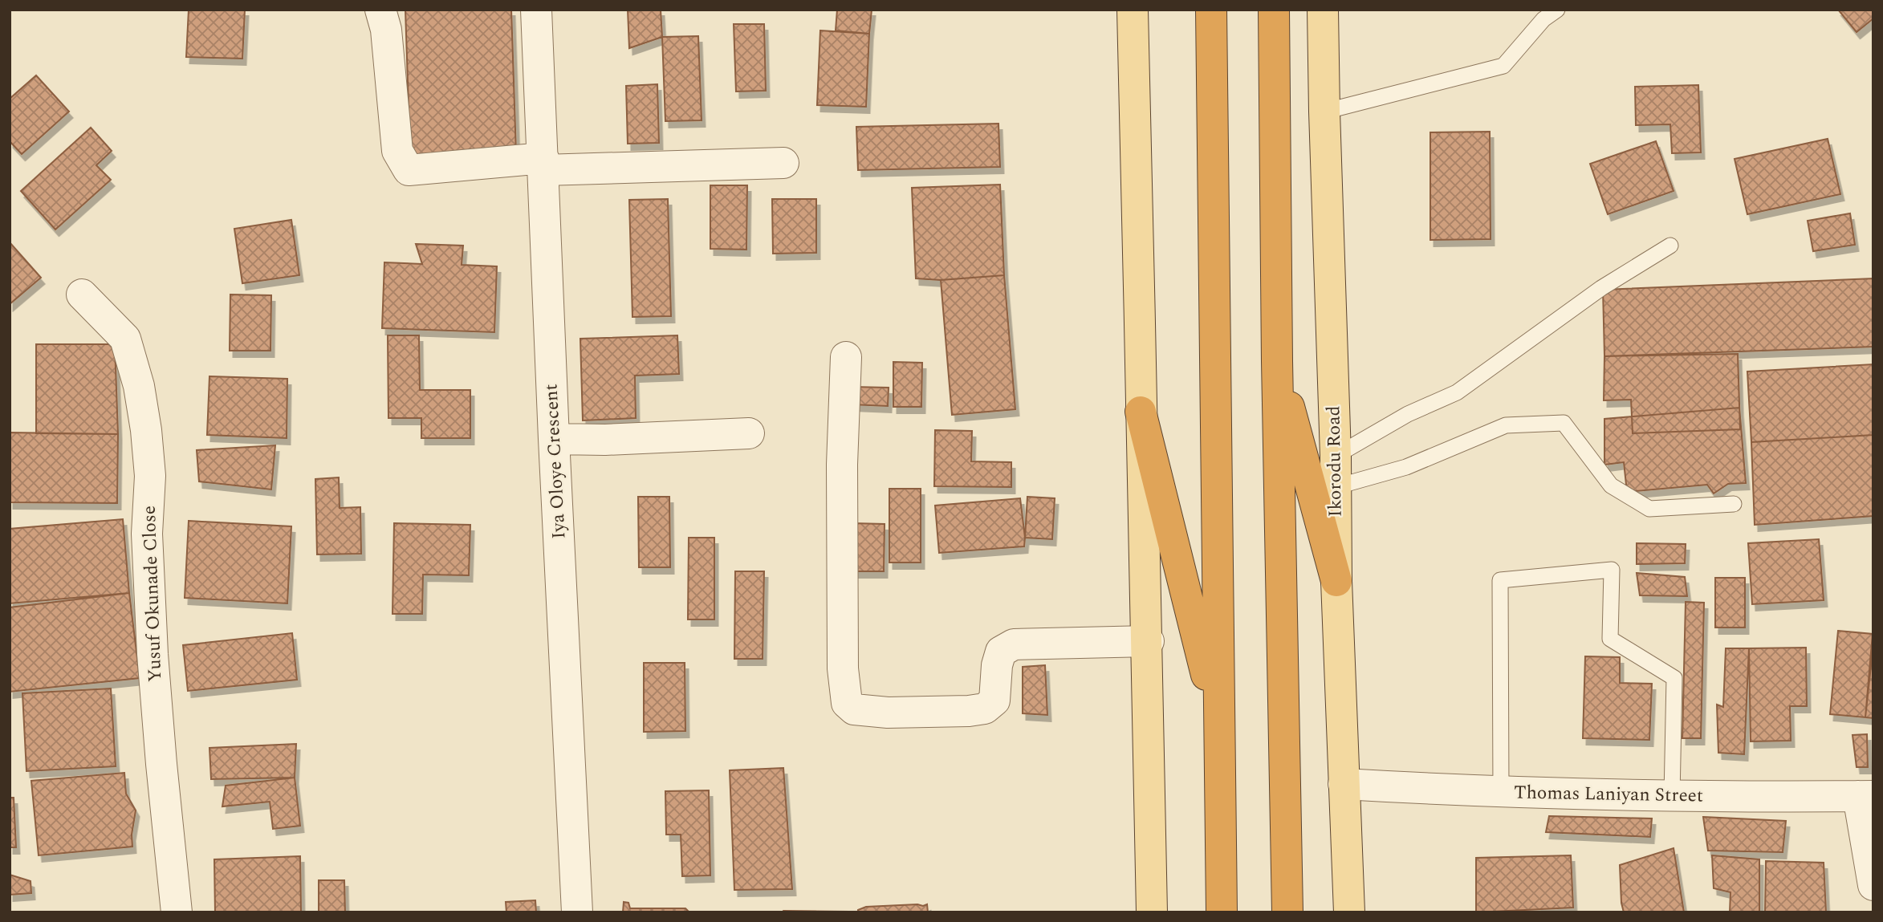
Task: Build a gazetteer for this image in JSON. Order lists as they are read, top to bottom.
{
  "streets": {
    "main road": ["Ikorodu Road"],
    "street": ["Iya Oloye Crescent", "Yusuf Okunade Close", "Thomas Laniyan Street"]
  },
  "crossings": [
    ["Ikorodu Road", "Thomas Laniyan Street"]
  ]
}
